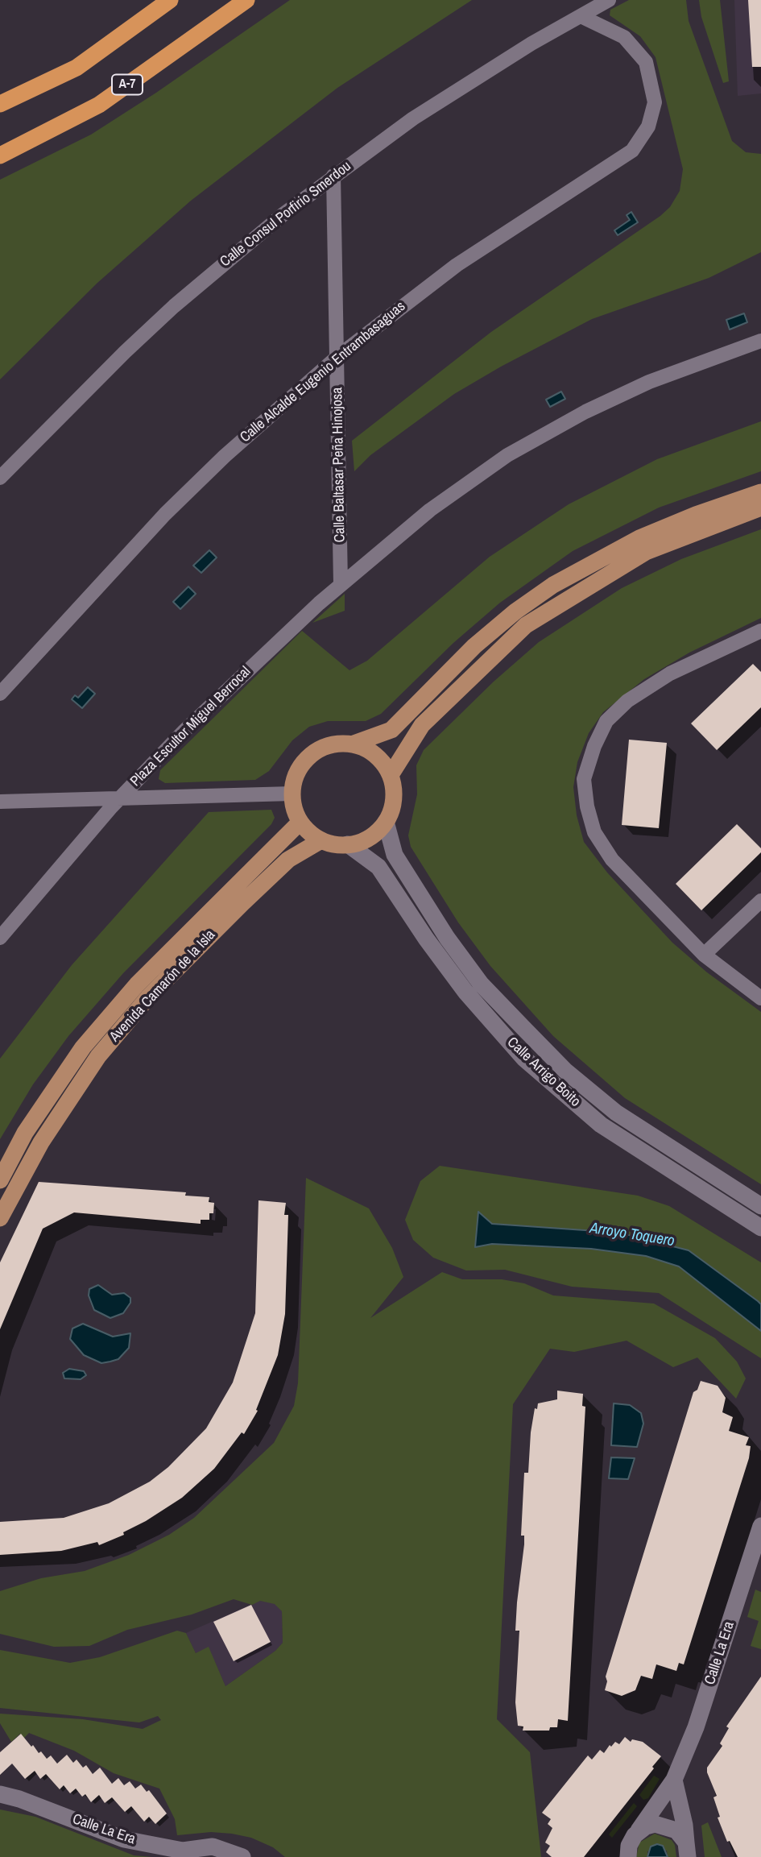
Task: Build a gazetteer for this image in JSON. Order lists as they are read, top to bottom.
{
  "streets": {
    "highway": ["A-7"],
    "main road": ["Avenida Camarón de la Isla", "Calle Arrigo Boito", "Calle La Era"],
    "street": [
      "Calle Consul Porfirio Smerdou",
      "Calle Alcalde Eugenio Entrambasaguas",
      "Calle Baltasar Peña Hinojosa",
      "Plaza Escultor Miguel Berrocal"
    ]
  },
  "crossings": [
    ["Calle Consul Porfirio Smerdou", "Calle Alcalde Eugenio Entrambasaguas"],
    ["Calle Consul Porfirio Smerdou", "Calle Baltasar Peña Hinojosa"],
    ["Calle Alcalde Eugenio Entrambasaguas", "Calle Baltasar Peña Hinojosa"],
    ["Calle Baltasar Peña Hinojosa", "Plaza Escultor Miguel Berrocal"],
    ["Plaza Escultor Miguel Berrocal", "Avenida Camarón de la Isla"],
    ["Plaza Escultor Miguel Berrocal", "Calle Arrigo Boito"],
    ["Avenida Camarón de la Isla", "Calle Arrigo Boito"]
  ],
  "water": ["Arroyo Toquero"]
}
